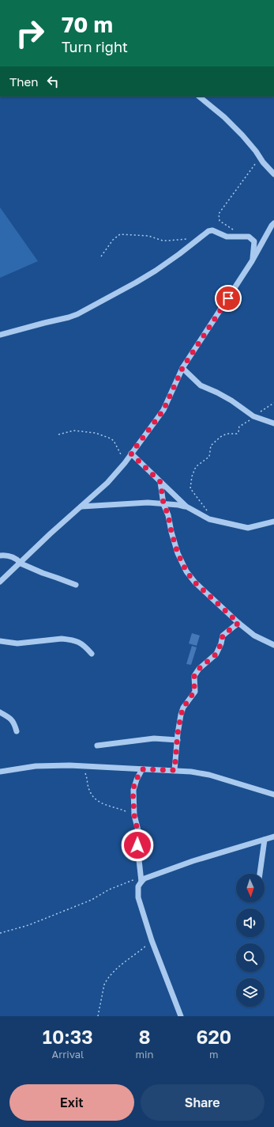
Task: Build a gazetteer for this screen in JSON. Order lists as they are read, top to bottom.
{
  "north": "bottom",
  "page": {
    "turn": ["70 m", "Turn right"],
    "then": "Then",
    "eta": [
      "10:33",
      "Arrival",
      "8",
      "min",
      "620",
      "m"
    ],
    "buttons": ["Exit", "Share"]
  }
}
